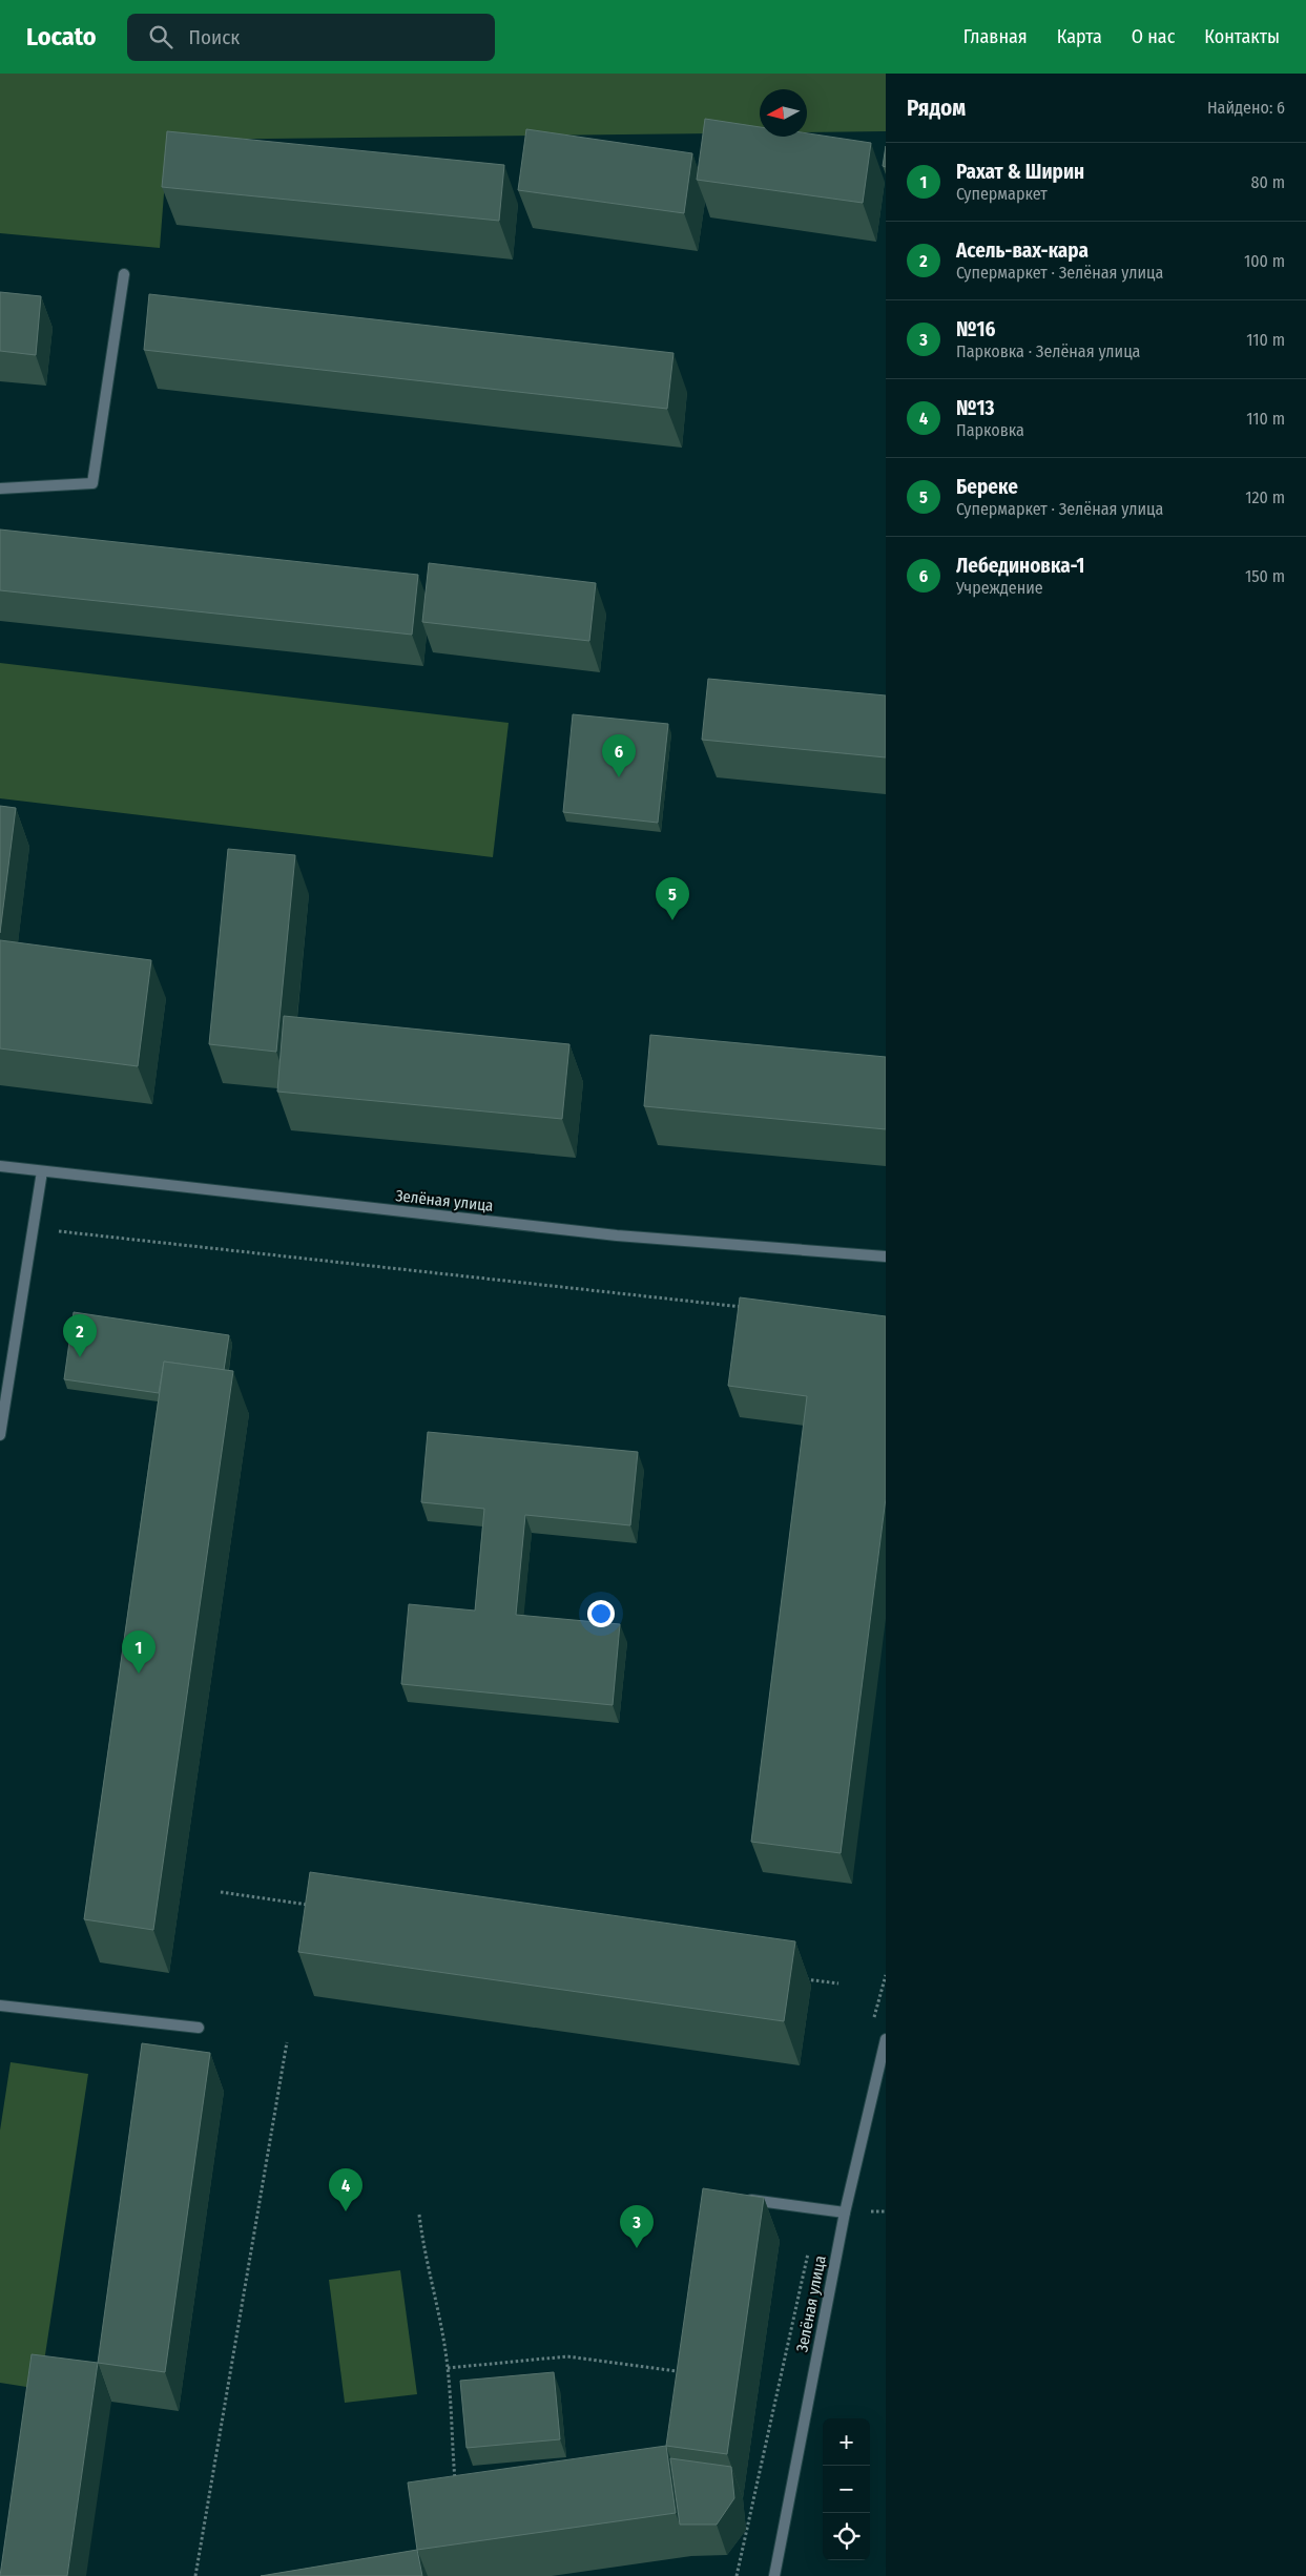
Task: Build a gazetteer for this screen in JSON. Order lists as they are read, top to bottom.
{
  "streets": {
    "street": ["Зелёная улица"]
  },
  "north": "left",
  "page": {
    "header": "Locato",
    "search": "Поиск",
    "nav": [
      "Главная",
      "Карта",
      "О нас",
      "Контакты"
    ],
    "heading": ["Рядом", "Найдено: 6"],
    "list": [
      {
        "mark": "1",
        "name": "Рахат & Ширин",
        "note": "Супермаркет",
        "value": "80 m"
      },
      {
        "mark": "2",
        "name": "Асель-вах-кара",
        "note": "Супермаркет · Зелёная улица",
        "value": "100 m"
      },
      {
        "mark": "3",
        "name": "№16",
        "note": "Парковка · Зелёная улица",
        "value": "110 m"
      },
      {
        "mark": "4",
        "name": "№13",
        "note": "Парковка",
        "value": "110 m"
      },
      {
        "mark": "5",
        "name": "Береке",
        "note": "Супермаркет · Зелёная улица",
        "value": "120 m"
      },
      {
        "mark": "6",
        "name": "Лебединовка-1",
        "note": "Учреждение",
        "value": "150 m"
      }
    ],
    "pins": [
      "6",
      "5",
      "2",
      "1",
      "4",
      "3"
    ],
    "map_buttons": ["+", "−"]
  }
}
